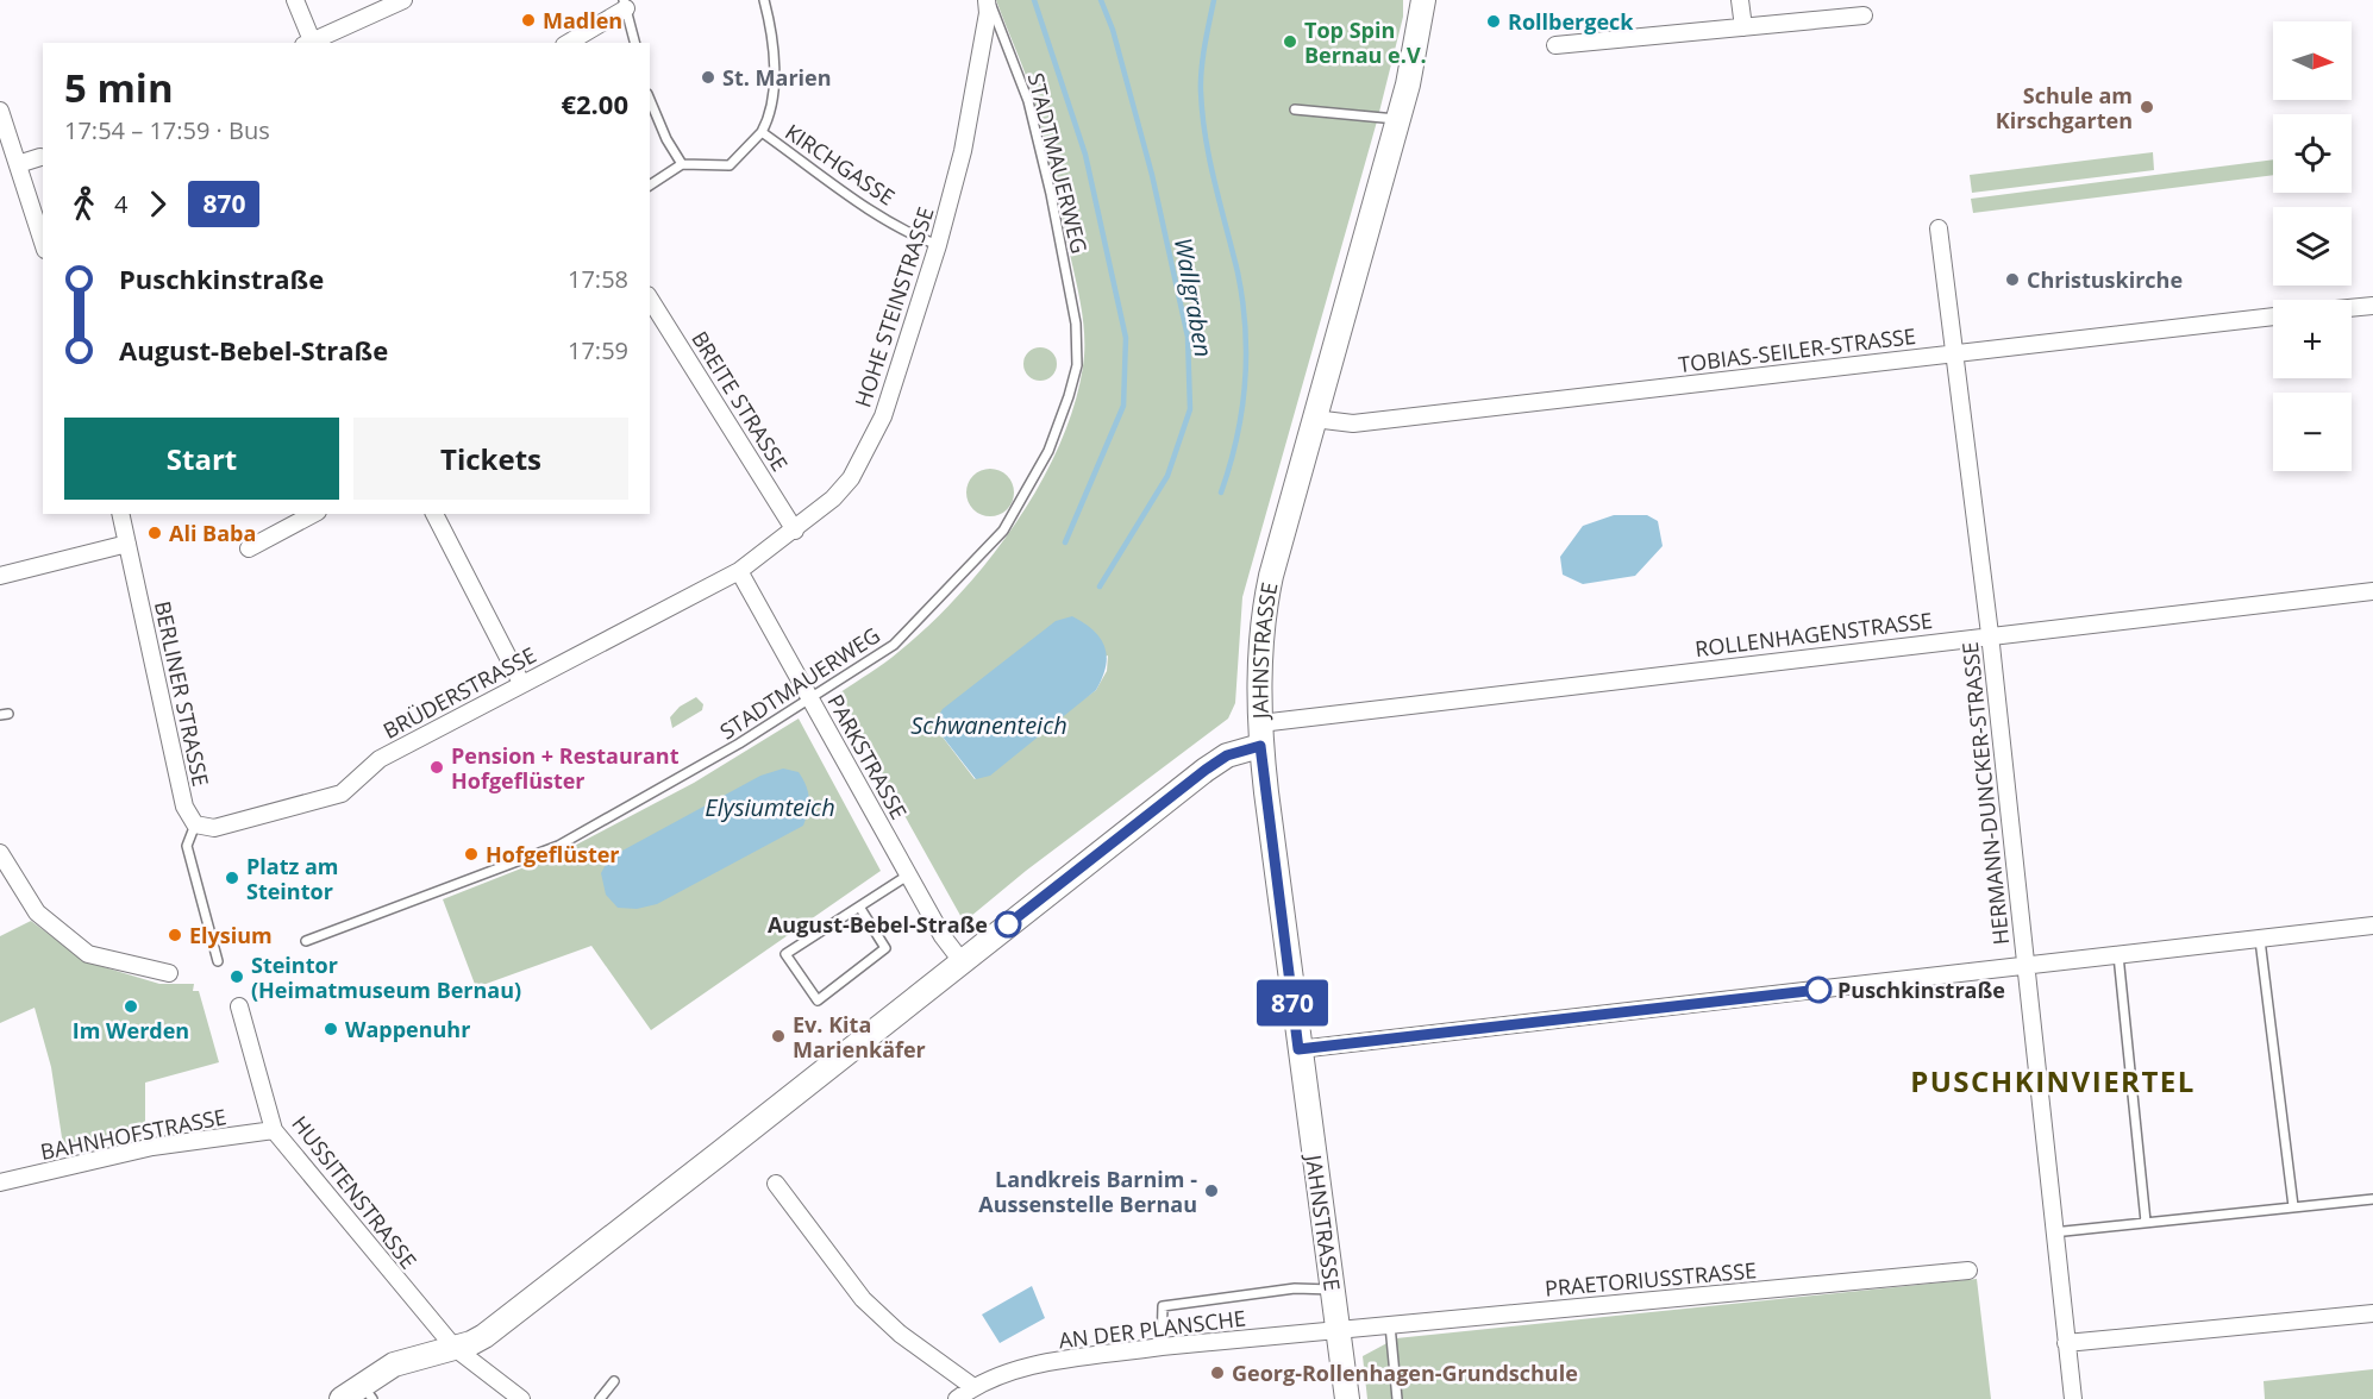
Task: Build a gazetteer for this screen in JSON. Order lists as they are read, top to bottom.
{
  "streets": {
    "main road": ["JAHNSTRASSE"],
    "street": [
      "HOHE STEINSTRASSE",
      "TOBIAS-SEILER-STRASSE",
      "BREITE STRASSE",
      "ROLLENHAGENSTRASSE",
      "BRÜDERSTRASSE",
      "BERLINER STRASSE",
      "PARKSTRASSE",
      "HERMANN-DUNCKER-STRASSE",
      "BAHNHOFSTRASSE",
      "HUSSITENSTRASSE",
      "PRAETORIUSSTRASSE",
      "AN DER PLANSCHE"
    ],
    "lane": ["STADTMAUERWEG", "KIRCHGASSE"]
  },
  "crossings": [
    ["STADTMAUERWEG", "HOHE STEINSTRASSE"],
    ["STADTMAUERWEG", "PARKSTRASSE"],
    ["KIRCHGASSE", "HOHE STEINSTRASSE"],
    ["HOHE STEINSTRASSE", "BREITE STRASSE"],
    ["HOHE STEINSTRASSE", "BRÜDERSTRASSE"],
    ["HOHE STEINSTRASSE", "PARKSTRASSE"],
    ["TOBIAS-SEILER-STRASSE", "JAHNSTRASSE"],
    ["TOBIAS-SEILER-STRASSE", "HERMANN-DUNCKER-STRASSE"],
    ["ROLLENHAGENSTRASSE", "JAHNSTRASSE"],
    ["ROLLENHAGENSTRASSE", "HERMANN-DUNCKER-STRASSE"],
    ["JAHNSTRASSE", "PRAETORIUSSTRASSE"],
    ["JAHNSTRASSE", "AN DER PLANSCHE"],
    ["BRÜDERSTRASSE", "BERLINER STRASSE"],
    ["BRÜDERSTRASSE", "PARKSTRASSE"],
    ["BAHNHOFSTRASSE", "HUSSITENSTRASSE"],
    ["PRAETORIUSSTRASSE", "AN DER PLANSCHE"]
  ],
  "districts": ["PUSCHKINVIERTEL"],
  "water": ["Wallgraben", "Schwanenteich", "Elysiumteich"],
  "places": [
    "Madlen",
    "Rollbergeck",
    "Top Spin Bernau e.V.",
    "St. Marien",
    "Schule am Kirschgarten",
    "Christuskirche",
    "Ali Baba",
    "Pension + Restaurant Hofgeflüster",
    "Hofgeflüster",
    "Platz am Steintor",
    "August-Bebel-Straße",
    "Elysium",
    "Steintor (Heimatmuseum Bernau)",
    "Puschkinstraße",
    "Im Werden",
    "Wappenuhr",
    "Ev. Kita Marienkäfer",
    "Landkreis Barnim - Aussenstelle Bernau",
    "Georg-Rollenhagen-Grundschule"
  ],
  "lines": ["bus line 870"],
  "north": "right",
  "page": {
    "on_map": "870",
    "map_buttons": ["+", "−"],
    "heading": ["5 min", "17:54 – 17:59 · Bus", "€2.00"],
    "legs": ["4", "870"],
    "list": [
      {
        "name": "Puschkinstraße",
        "value": "17:58"
      },
      {
        "name": "August-Bebel-Straße",
        "value": "17:59"
      }
    ],
    "buttons": ["Start", "Tickets"]
  }
}
